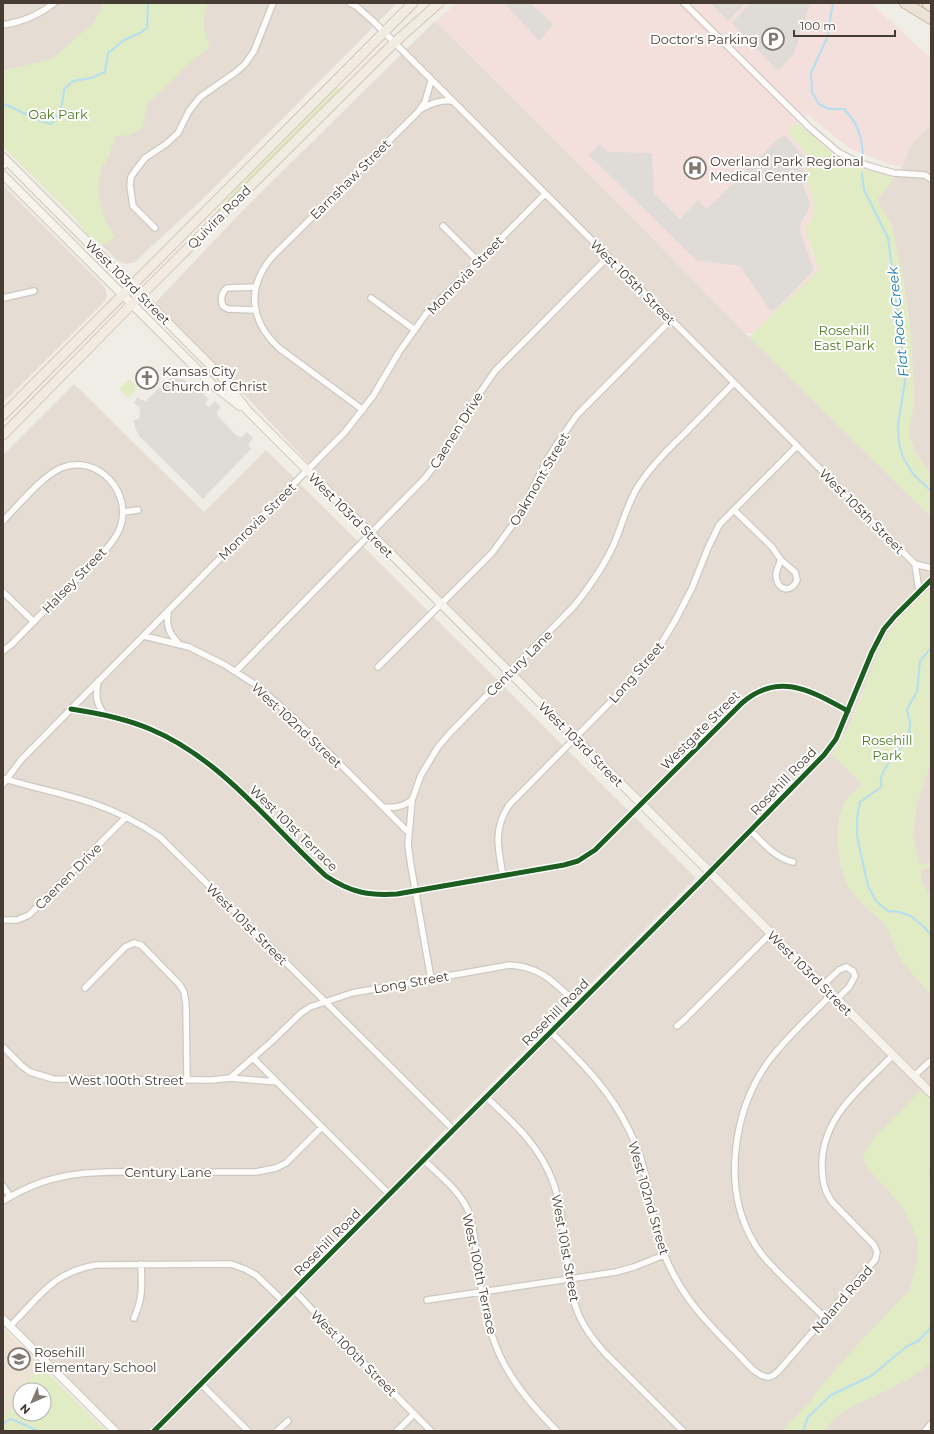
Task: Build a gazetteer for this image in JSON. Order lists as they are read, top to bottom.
{
  "streets": {
    "main road": ["Quivira Road", "West 103rd Street"],
    "street": [
      "Earnshaw Street",
      "Monrovia Street",
      "West 105th Street",
      "Caenen Drive",
      "Oakmont Street",
      "Halsey Street",
      "Century Lane",
      "Long Street",
      "West 102nd Street",
      "Westgate Street",
      "Rosehill Road",
      "West 101st Terrace",
      "West 101st Street",
      "West 100th Street",
      "West 100th Terrace",
      "Noland Road"
    ]
  },
  "crossings": [
    ["Earnshaw Street", "West 105th Street"],
    ["Quivira Road", "West 103rd Street"],
    ["Quivira Road", "West 105th Street"],
    ["Monrovia Street", "West 103rd Street"],
    ["Monrovia Street", "West 105th Street"],
    ["Monrovia Street", "West 102nd Street"],
    ["Monrovia Street", "West 101st Terrace"],
    ["Monrovia Street", "West 101st Street"],
    ["West 103rd Street", "Caenen Drive"],
    ["West 103rd Street", "Oakmont Street"],
    ["West 103rd Street", "Century Lane"],
    ["West 103rd Street", "Long Street"],
    ["West 103rd Street", "Westgate Street"],
    ["West 103rd Street", "Rosehill Road"],
    ["West 103rd Street", "West 101st Terrace"],
    ["West 103rd Street", "Noland Road"],
    ["West 105th Street", "Caenen Drive"],
    ["West 105th Street", "Oakmont Street"],
    ["West 105th Street", "Century Lane"],
    ["West 105th Street", "Long Street"],
    ["West 105th Street", "Rosehill Road"],
    ["Caenen Drive", "West 102nd Street"],
    ["Caenen Drive", "West 101st Street"],
    ["Century Lane", "Long Street"],
    ["Century Lane", "West 102nd Street"],
    ["Century Lane", "West 101st Terrace"],
    ["Long Street", "Rosehill Road"],
    ["Long Street", "West 101st Terrace"],
    ["Long Street", "West 101st Street"],
    ["West 102nd Street", "Rosehill Road"],
    ["West 102nd Street", "Noland Road"],
    ["Westgate Street", "Rosehill Road"],
    ["Westgate Street", "West 101st Terrace"],
    ["Rosehill Road", "West 101st Street"],
    ["Rosehill Road", "West 100th Street"],
    ["Rosehill Road", "West 100th Terrace"]
  ],
  "water": ["Flat Rock Creek"],
  "parks": ["Oak Park", "Rosehill East Park", "Rosehill Park"],
  "places": {
    "parking": ["Doctor's Parking"],
    "hospital": ["Overland Park Regional Medical Center"],
    "church": ["Kansas City Church of Christ"],
    "school or university": ["Rosehill Elementary School"]
  },
  "scale_bar": "100 m",
  "north": "bottom left"
}
